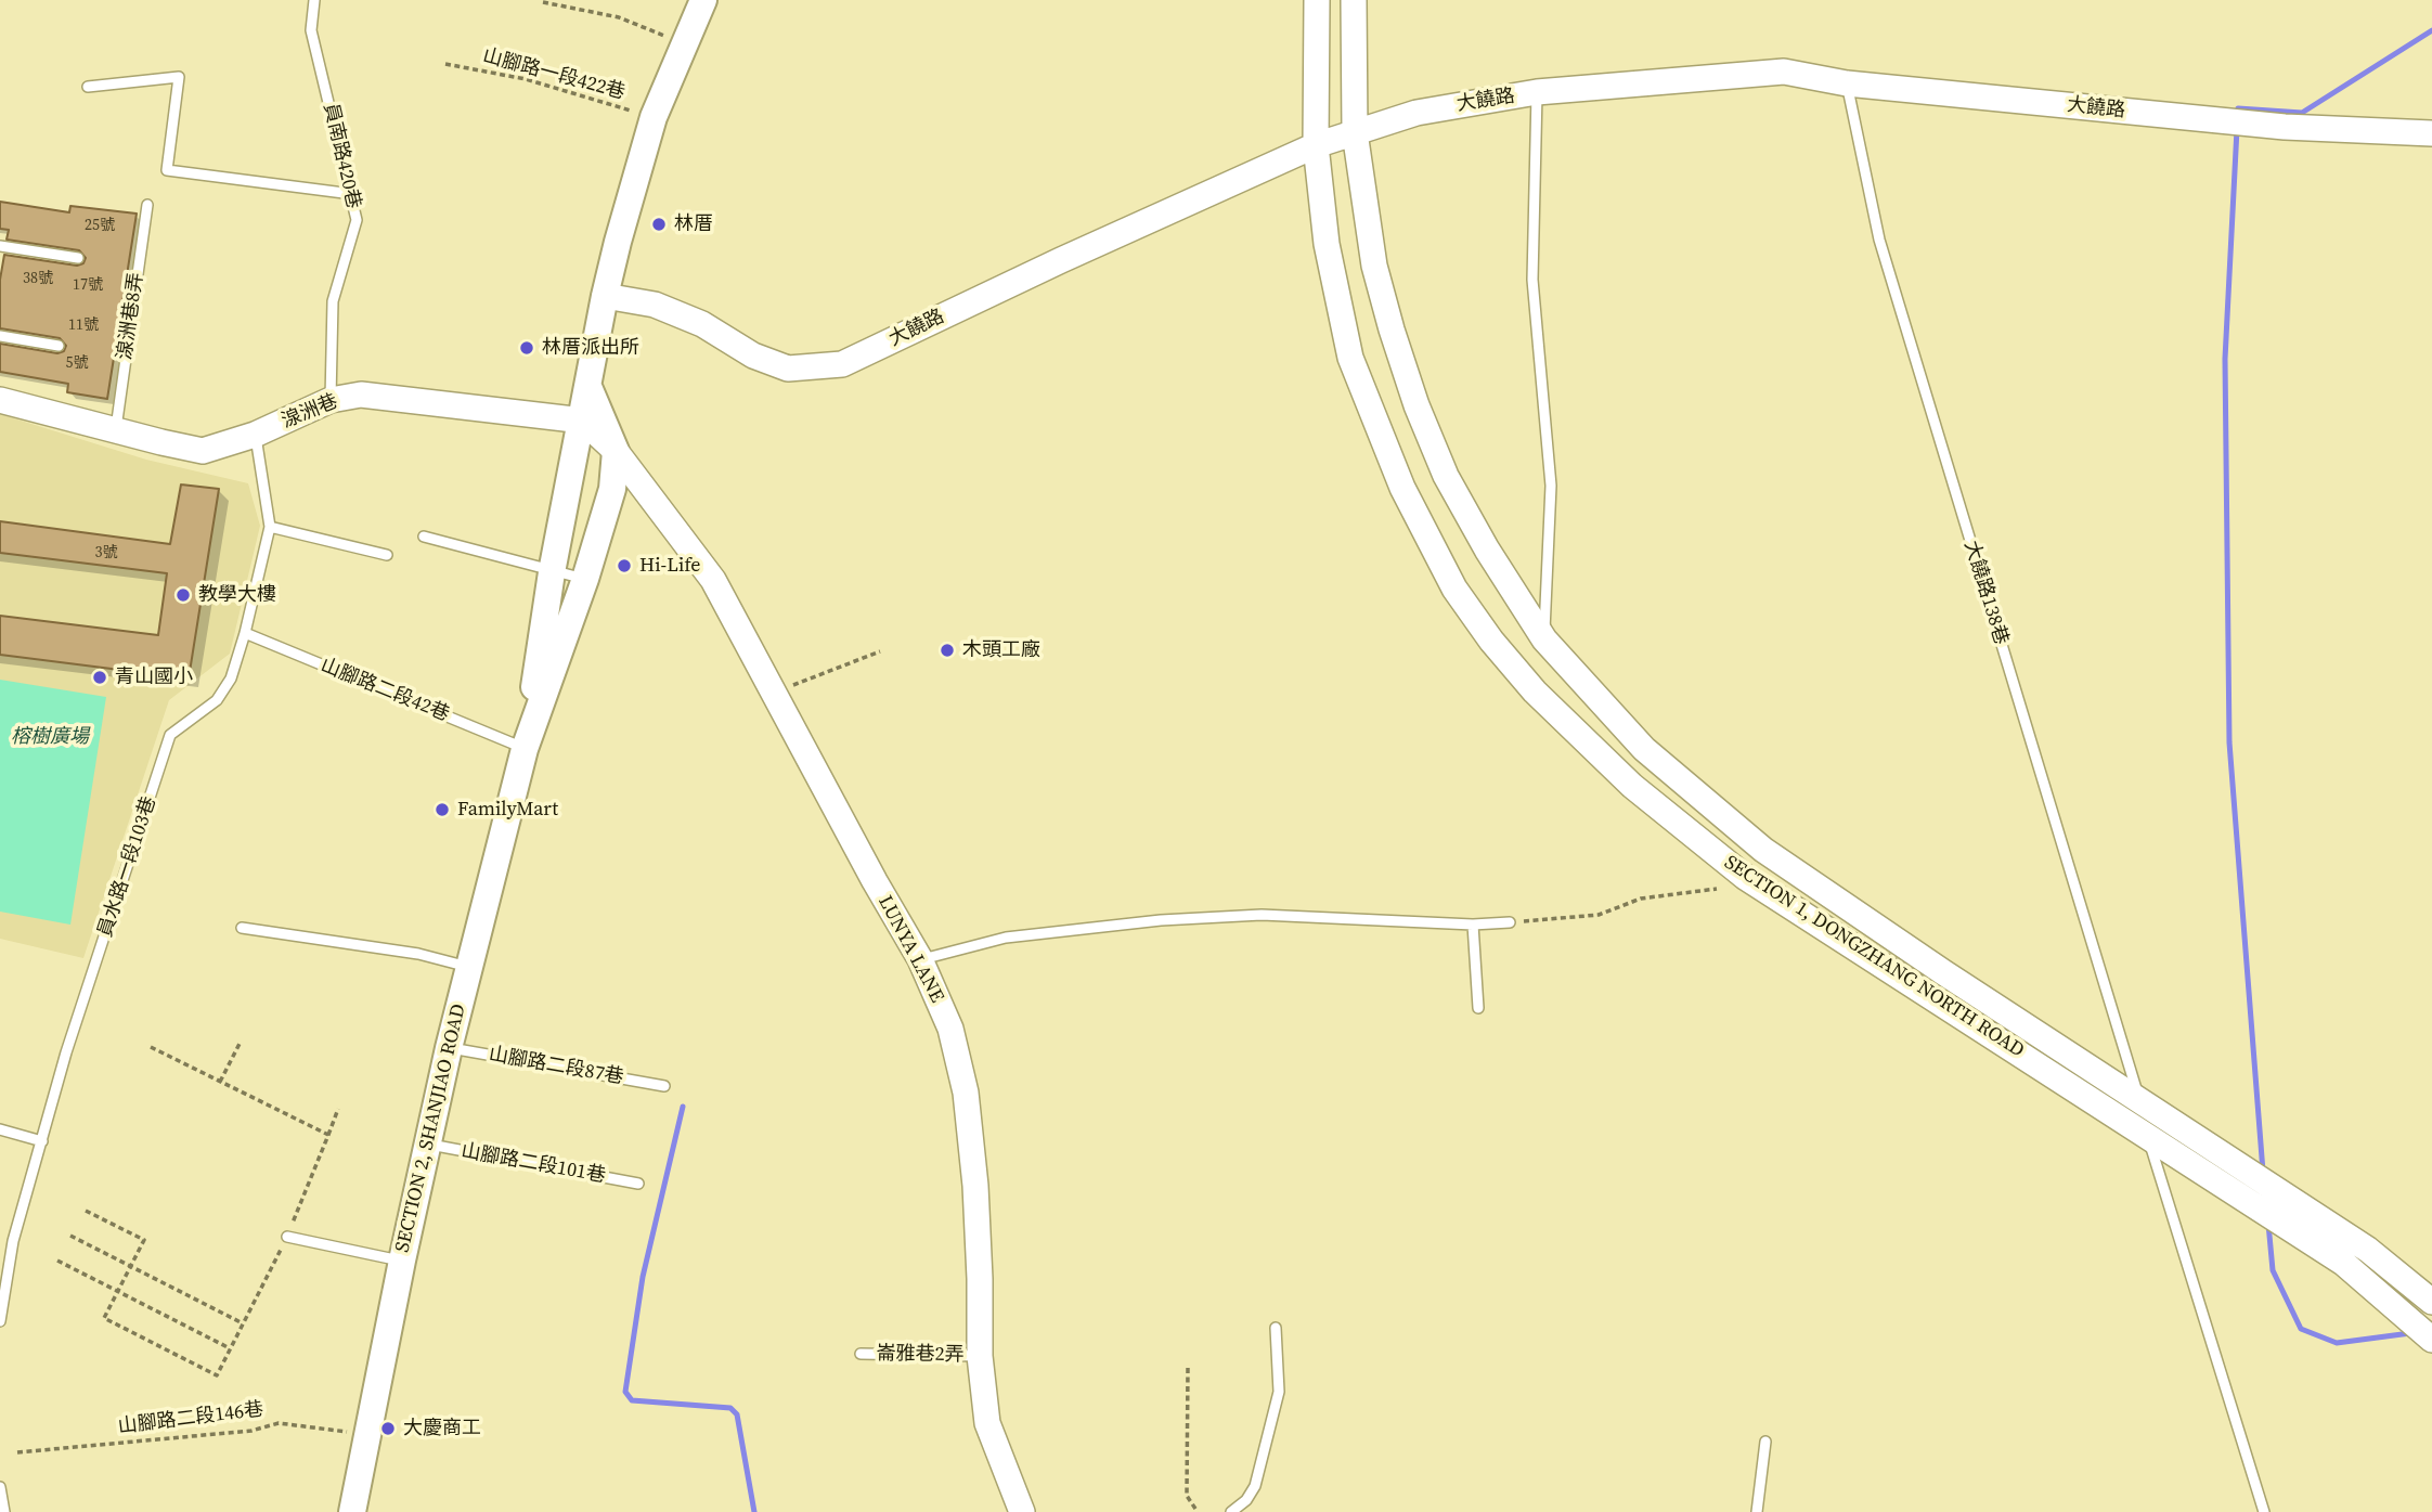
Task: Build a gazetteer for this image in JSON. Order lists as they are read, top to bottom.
{
  "streets": {
    "main road": ["SECTION 2, SHANJIAO ROAD"],
    "street": [
      "大饒路",
      "湶洲巷",
      "LUNYA LANE",
      "SECTION 1, DONGZHANG NORTH ROAD"
    ],
    "lane": [
      "員南路420巷",
      "湶洲巷8弄",
      "大饒路138巷",
      "山腳路二段42巷",
      "員水路一段103巷",
      "山腳路二段87巷",
      "山腳路二段101巷",
      "崙雅巷2弄"
    ],
    "path": ["山腳路一段422巷", "山腳路二段146巷"]
  },
  "crossings": [
    ["大饒路", "大饒路138巷"],
    ["大饒路", "SECTION 1, DONGZHANG NORTH ROAD"],
    ["員南路420巷", "湶洲巷"],
    ["湶洲巷8弄", "湶洲巷"],
    ["湶洲巷", "員水路一段103巷"],
    ["湶洲巷", "SECTION 2, SHANJIAO ROAD"],
    ["大饒路138巷", "SECTION 1, DONGZHANG NORTH ROAD"],
    ["山腳路二段42巷", "員水路一段103巷"],
    ["山腳路二段42巷", "SECTION 2, SHANJIAO ROAD"],
    ["LUNYA LANE", "SECTION 2, SHANJIAO ROAD"],
    ["LUNYA LANE", "崙雅巷2弄"],
    ["山腳路二段87巷", "SECTION 2, SHANJIAO ROAD"],
    ["SECTION 2, SHANJIAO ROAD", "山腳路二段101巷"],
    ["SECTION 2, SHANJIAO ROAD", "山腳路二段146巷"]
  ],
  "parks": ["榕樹廣場"],
  "places": [
    "林厝",
    "林厝派出所",
    "Hi-Life",
    "教學大樓",
    "木頭工廠",
    "青山國小",
    "FamilyMart",
    "大慶商工"
  ],
  "house_numbers": [
    "25號",
    "38號",
    "17號",
    "11號",
    "5號",
    "3號"
  ]
}
